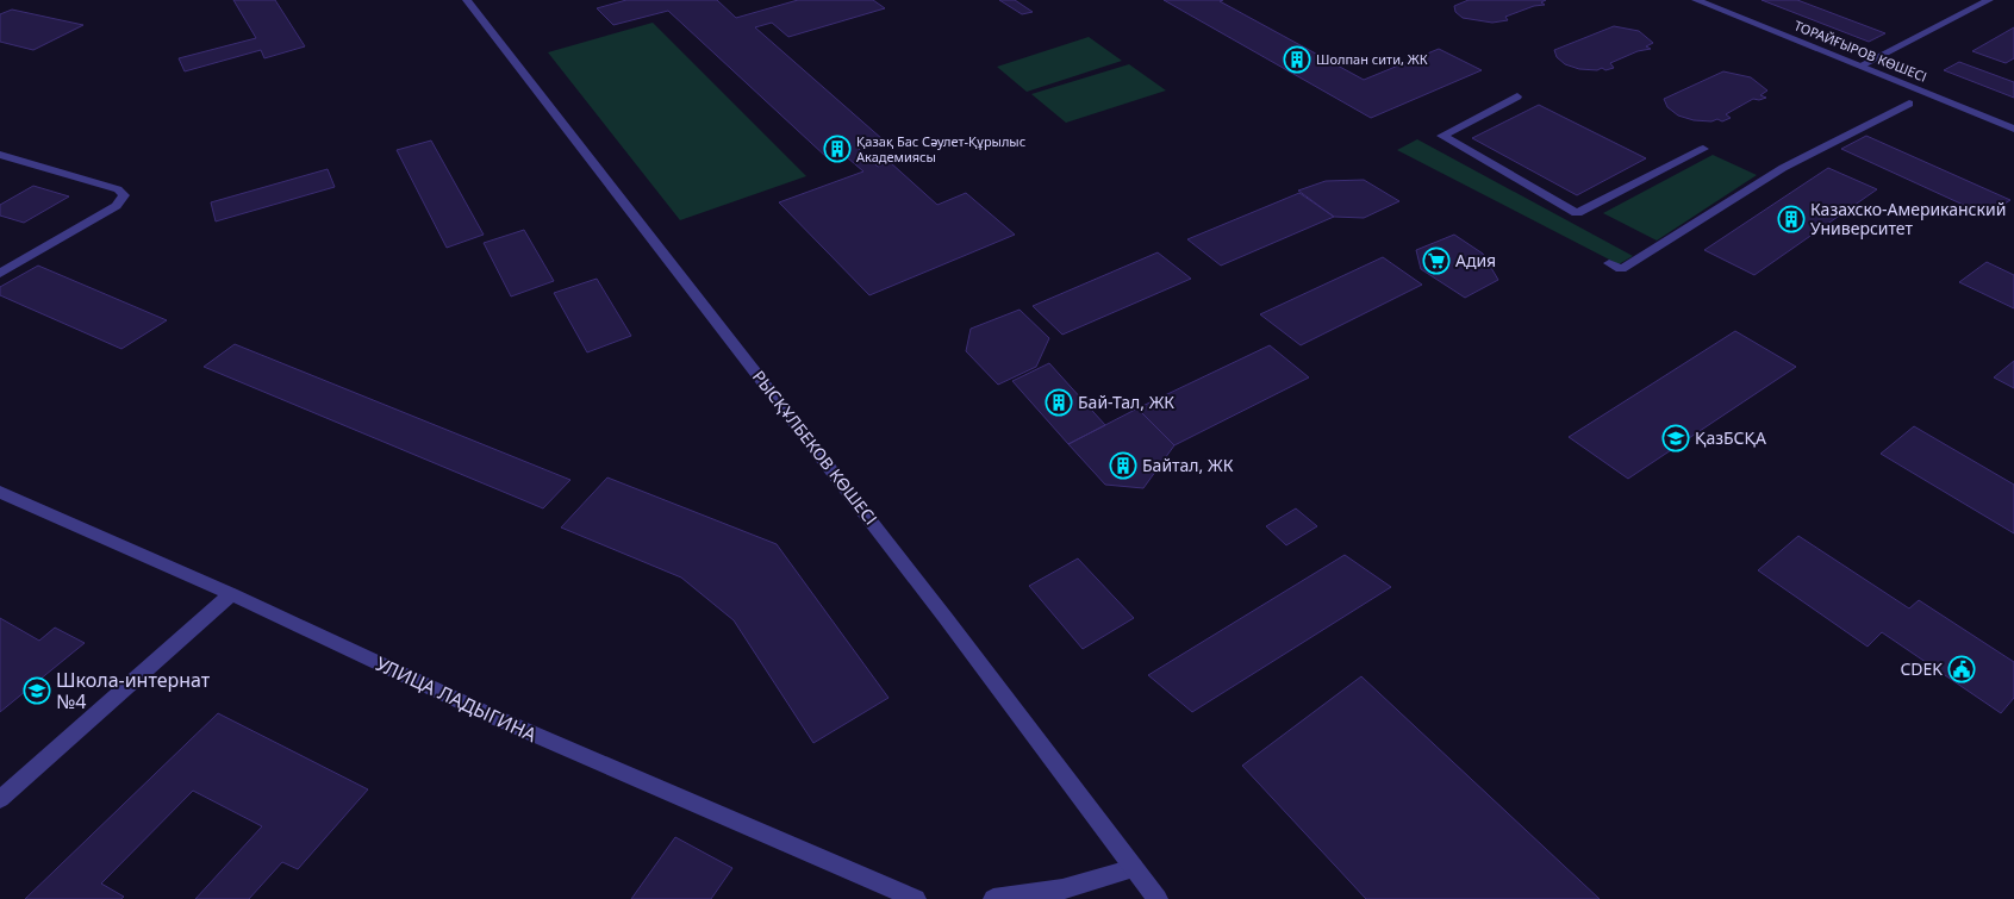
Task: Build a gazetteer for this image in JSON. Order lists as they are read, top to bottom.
{
  "streets": {
    "street": ["ТОРАЙҒЫРОВ КӨШЕСІ", "РЫСҚҰЛБЕКОВ КӨШЕСІ", "УЛИЦА ЛАДЫГИНА"]
  },
  "places": {
    "building": [
      "Шолпан сити, ЖК",
      "Қазақ Бас Сәулет-Құрылыс Академиясы",
      "Казахско-Американский Университет",
      "Бай-Тал, ЖК",
      "Байтал, ЖК"
    ],
    "supermarket": ["Адия"],
    "school or university": ["ҚазБСҚА", "Школа-интернат №4"],
    "public building": ["CDEK"]
  }
}
